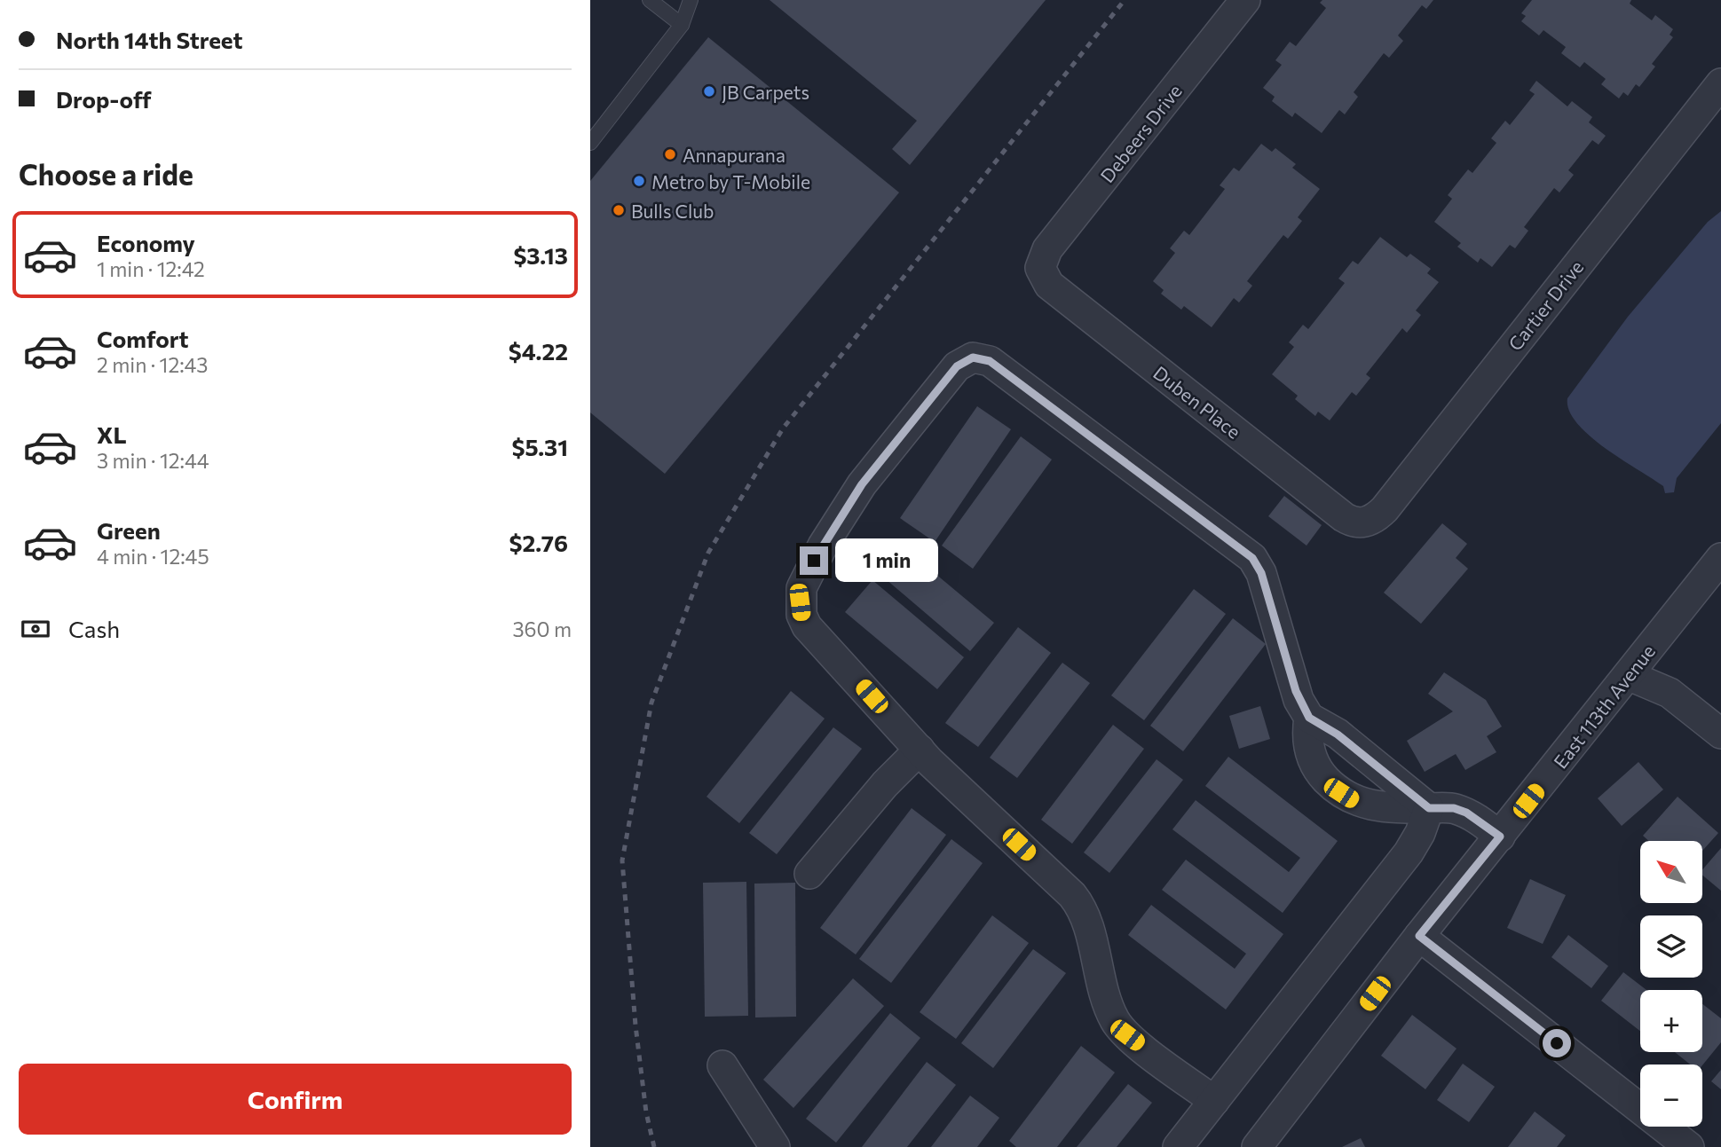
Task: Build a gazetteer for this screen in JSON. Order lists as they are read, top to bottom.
{
  "streets": {
    "street": [
      "Debeers Drive",
      "Cartier Drive",
      "Duben Place",
      "East 113th Avenue"
    ]
  },
  "crossings": [
    ["Debeers Drive", "Duben Place"],
    ["Cartier Drive", "Duben Place"]
  ],
  "places": [
    "JB Carpets",
    "Annapurana",
    "Metro by T-Mobile",
    "Bulls Club"
  ],
  "north": "top left",
  "page": {
    "banner": ["North 14th Street", "Drop-off"],
    "heading": "Choose a ride",
    "list": [
      {
        "name": "Economy",
        "note": "1 min · 12:42",
        "value": "$3.13"
      },
      {
        "name": "Comfort",
        "note": "2 min · 12:43",
        "value": "$4.22"
      },
      {
        "name": "XL",
        "note": "3 min · 12:44",
        "value": "$5.31"
      },
      {
        "name": "Green",
        "note": "4 min · 12:45",
        "value": "$2.76"
      }
    ],
    "bubble": "1 min",
    "pay": ["Cash", "360 m"],
    "map_buttons": ["+", "−"],
    "buttons": "Confirm"
  }
}
